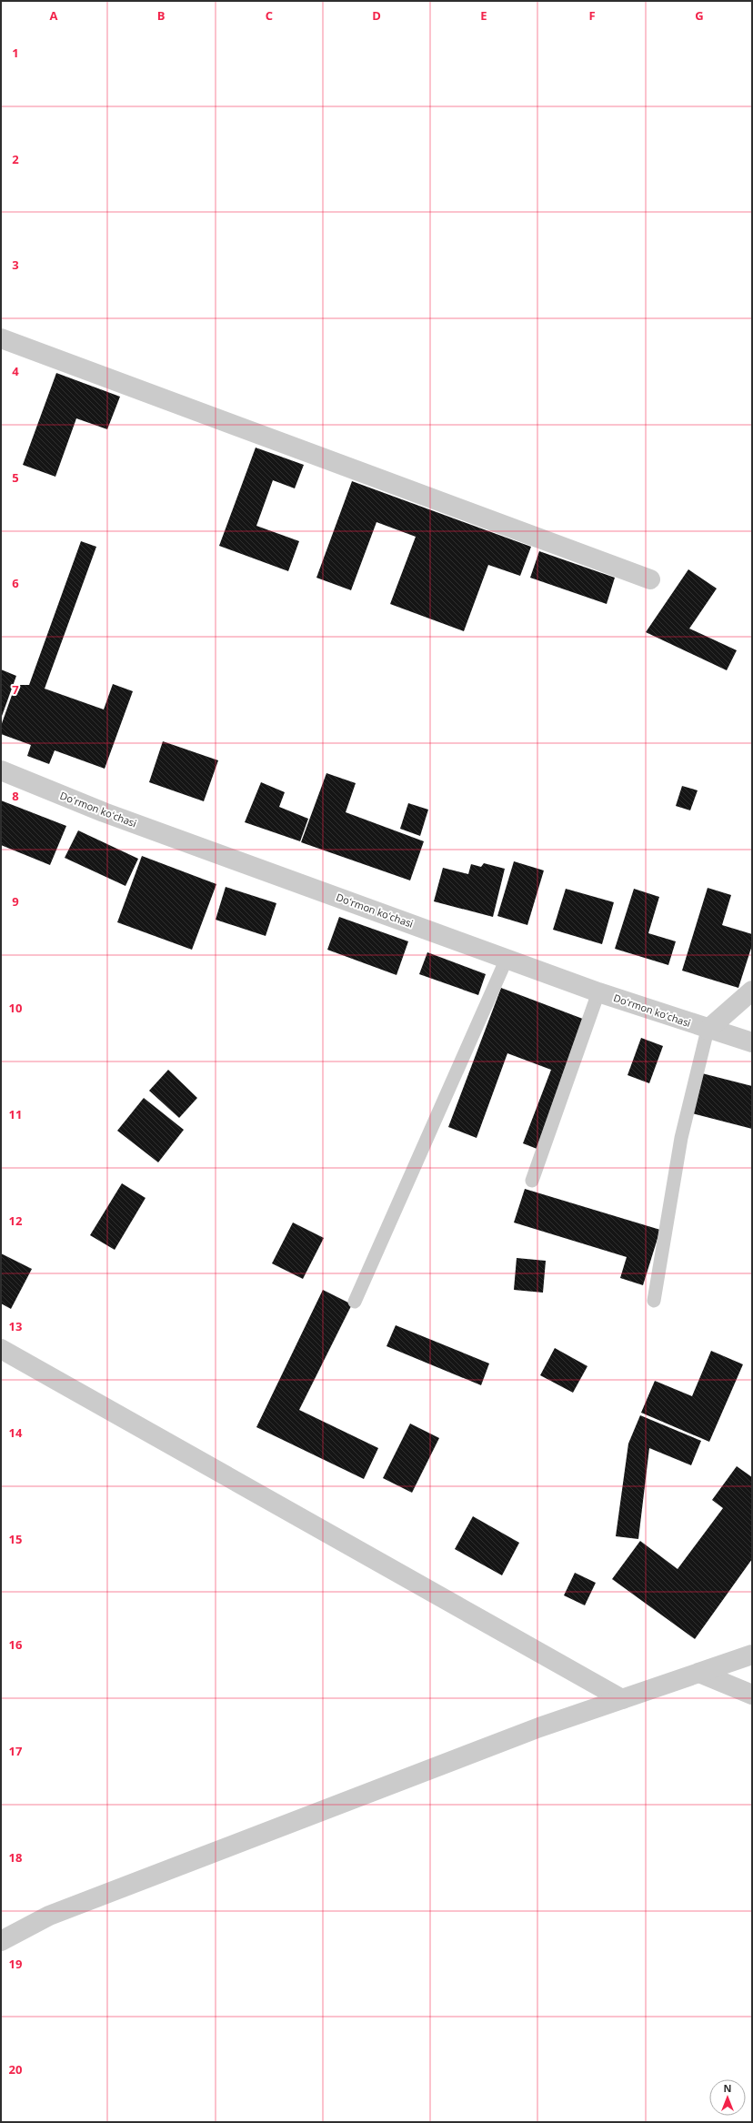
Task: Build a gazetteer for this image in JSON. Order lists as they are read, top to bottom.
{
  "streets": {
    "street": ["Doʻrmon koʻchasi"]
  },
  "north": "top",
  "grid": {
    "columns": [
      "A",
      "B",
      "C",
      "D",
      "E",
      "F",
      "G"
    ],
    "rows": [
      "1",
      "2",
      "3",
      "4",
      "5",
      "6",
      "7",
      "8",
      "9",
      "10",
      "11",
      "12",
      "13",
      "14",
      "15",
      "16",
      "17",
      "18",
      "19",
      "20"
    ]
  }
}
